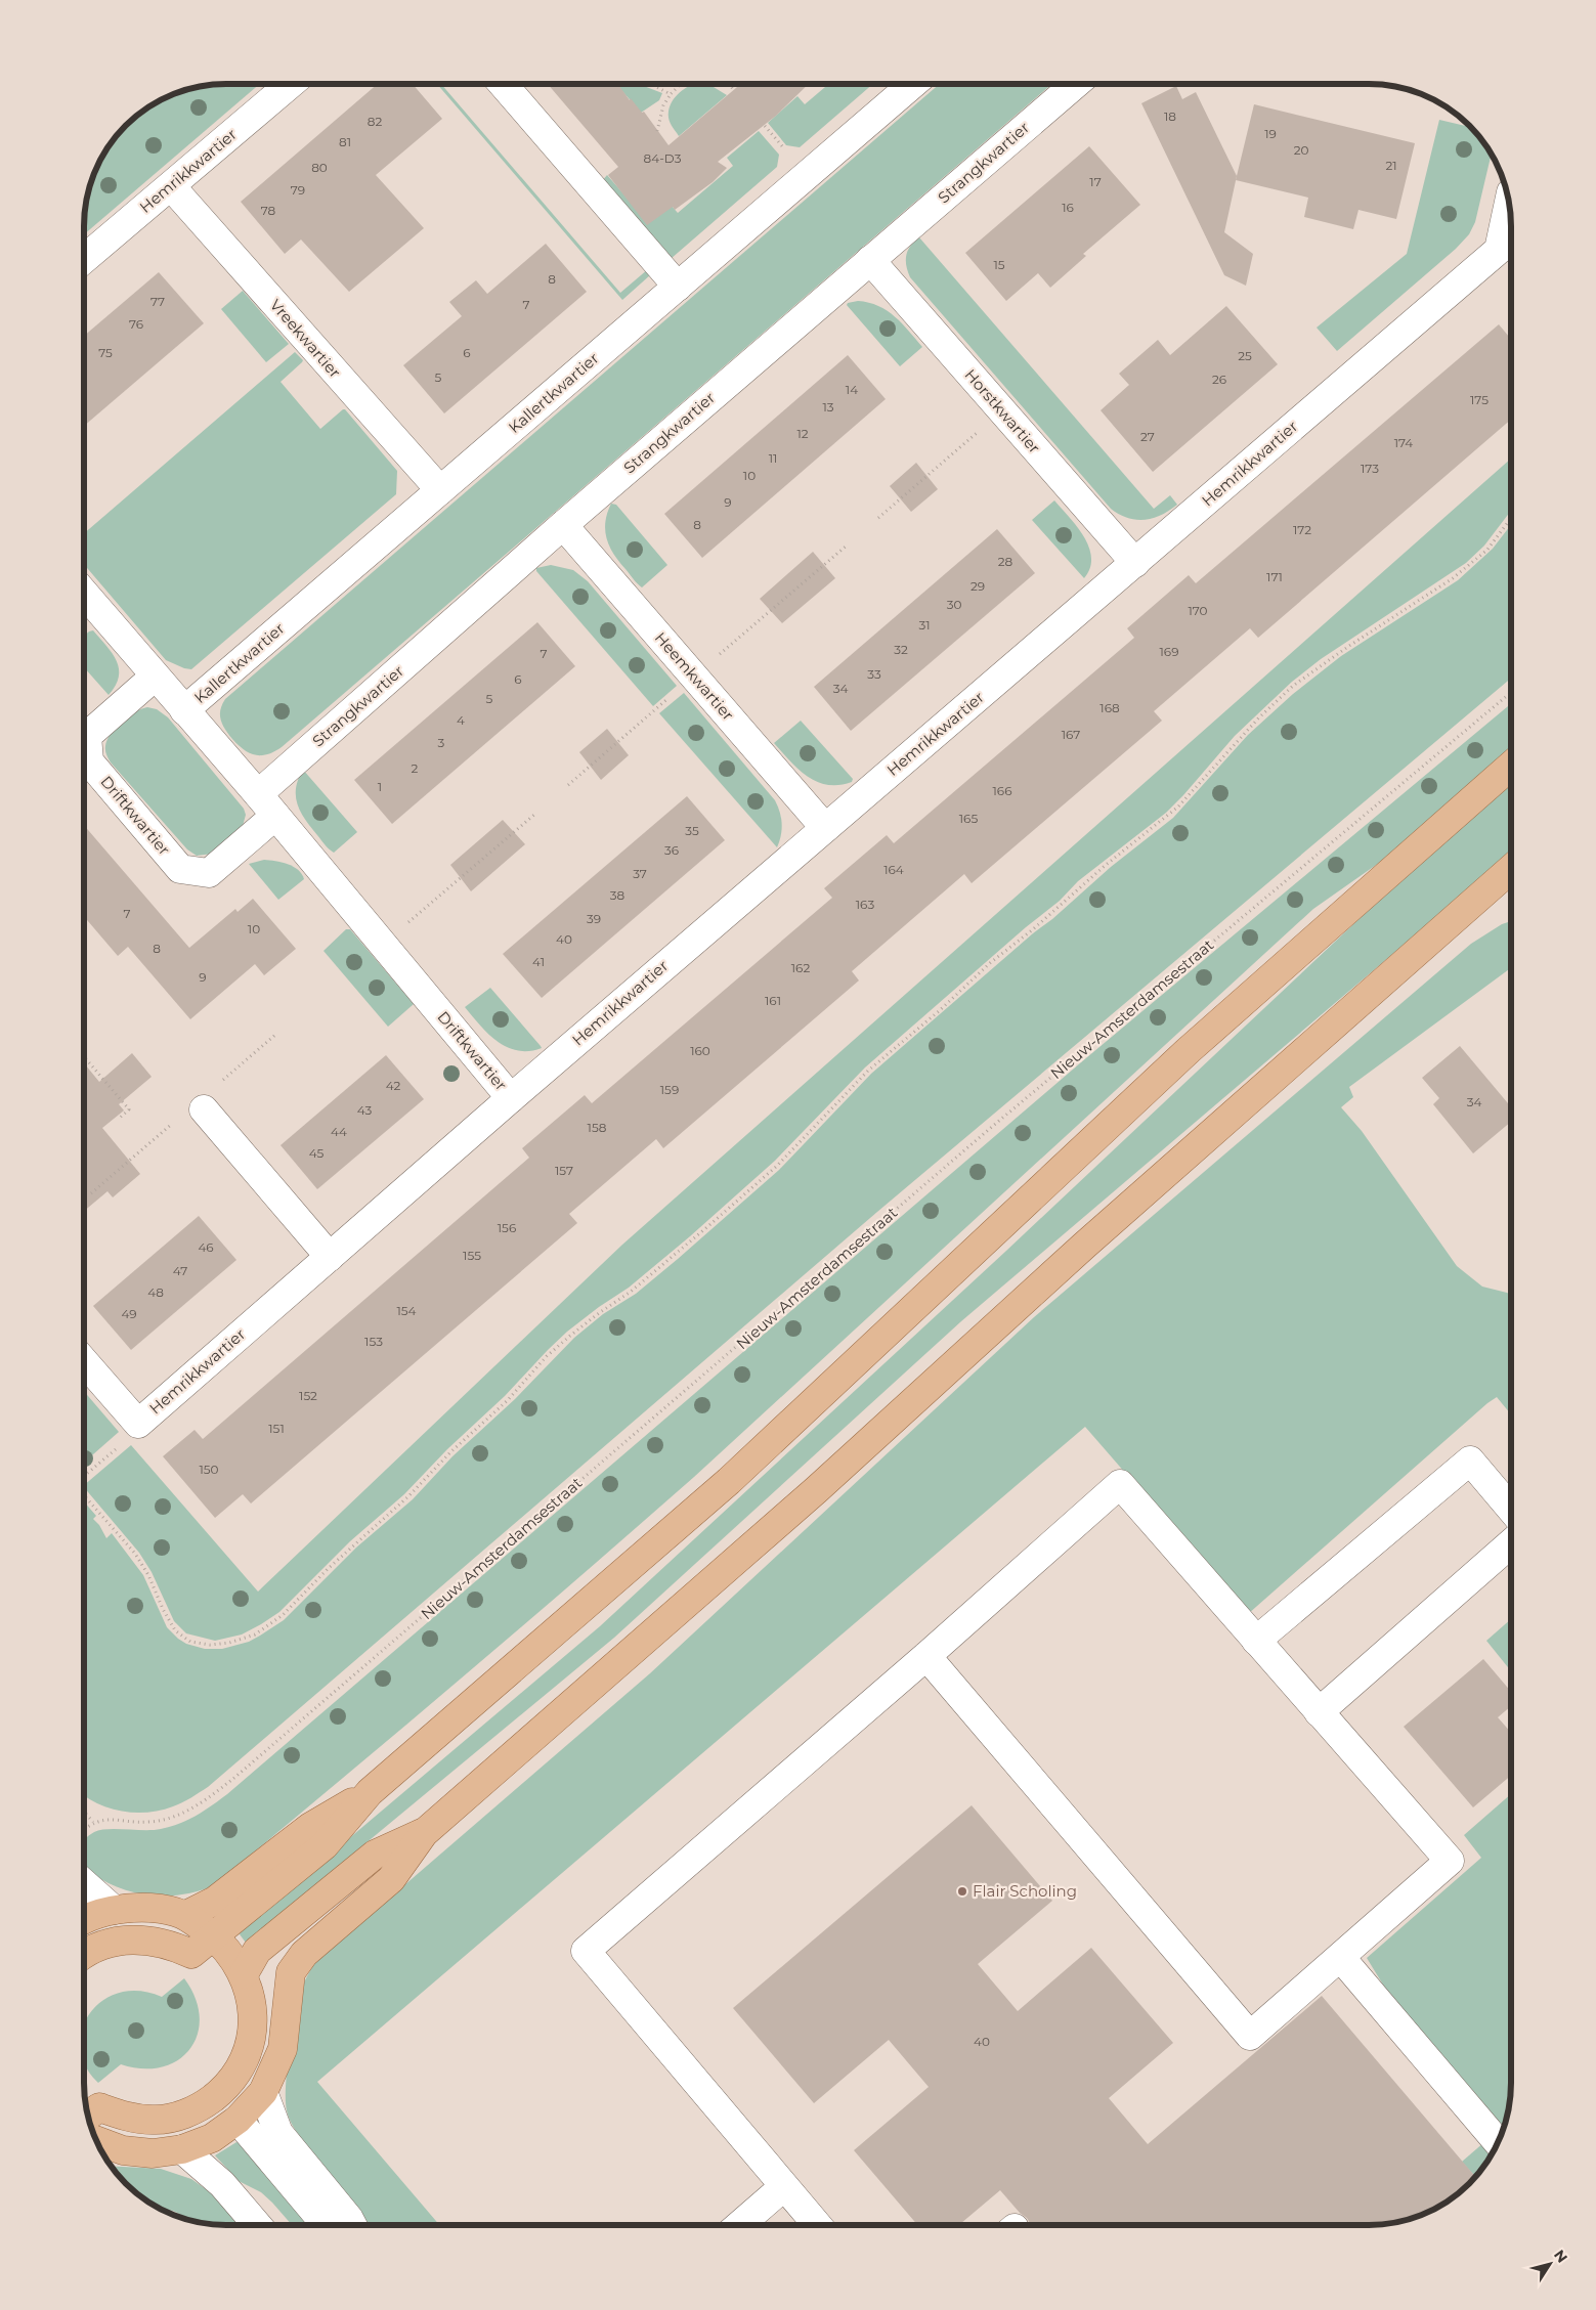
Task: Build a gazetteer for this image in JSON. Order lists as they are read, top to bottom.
{
  "streets": {
    "street": [
      "Strangkwartier",
      "Hemrikkwartier",
      "Vreekwartier",
      "Kallertkwartier",
      "Horstkwartier",
      "Heemkwartier",
      "Driftkwartier"
    ],
    "path": ["Nieuw-Amsterdamsestraat"]
  },
  "crossings": [
    ["Strangkwartier", "Horstkwartier"],
    ["Strangkwartier", "Heemkwartier"],
    ["Strangkwartier", "Driftkwartier"],
    ["Hemrikkwartier", "Vreekwartier"],
    ["Hemrikkwartier", "Horstkwartier"],
    ["Hemrikkwartier", "Heemkwartier"],
    ["Hemrikkwartier", "Driftkwartier"],
    ["Vreekwartier", "Kallertkwartier"],
    ["Kallertkwartier", "Driftkwartier"]
  ],
  "places": ["Flair Scholing"],
  "house_numbers": [
    "18",
    "82",
    "19",
    "81",
    "20",
    "84-D3",
    "21",
    "80",
    "17",
    "79",
    "16",
    "78",
    "15",
    "8",
    "77",
    "7",
    "76",
    "75",
    "6",
    "25",
    "5",
    "26",
    "14",
    "175",
    "13",
    "12",
    "27",
    "174",
    "11",
    "173",
    "10",
    "9",
    "8",
    "172",
    "28",
    "171",
    "29",
    "30",
    "170",
    "31",
    "32",
    "169",
    "7",
    "33",
    "6",
    "34",
    "5",
    "168",
    "4",
    "167",
    "3",
    "2",
    "1",
    "166",
    "165",
    "35",
    "36",
    "164",
    "37",
    "38",
    "163",
    "7",
    "39",
    "10",
    "40",
    "8",
    "41",
    "162",
    "9",
    "161",
    "160",
    "42",
    "159",
    "34",
    "43",
    "158",
    "44",
    "45",
    "157",
    "156",
    "46",
    "155",
    "47",
    "48",
    "154",
    "49",
    "153",
    "152",
    "151",
    "150",
    "40"
  ],
  "north": "top right"
}
